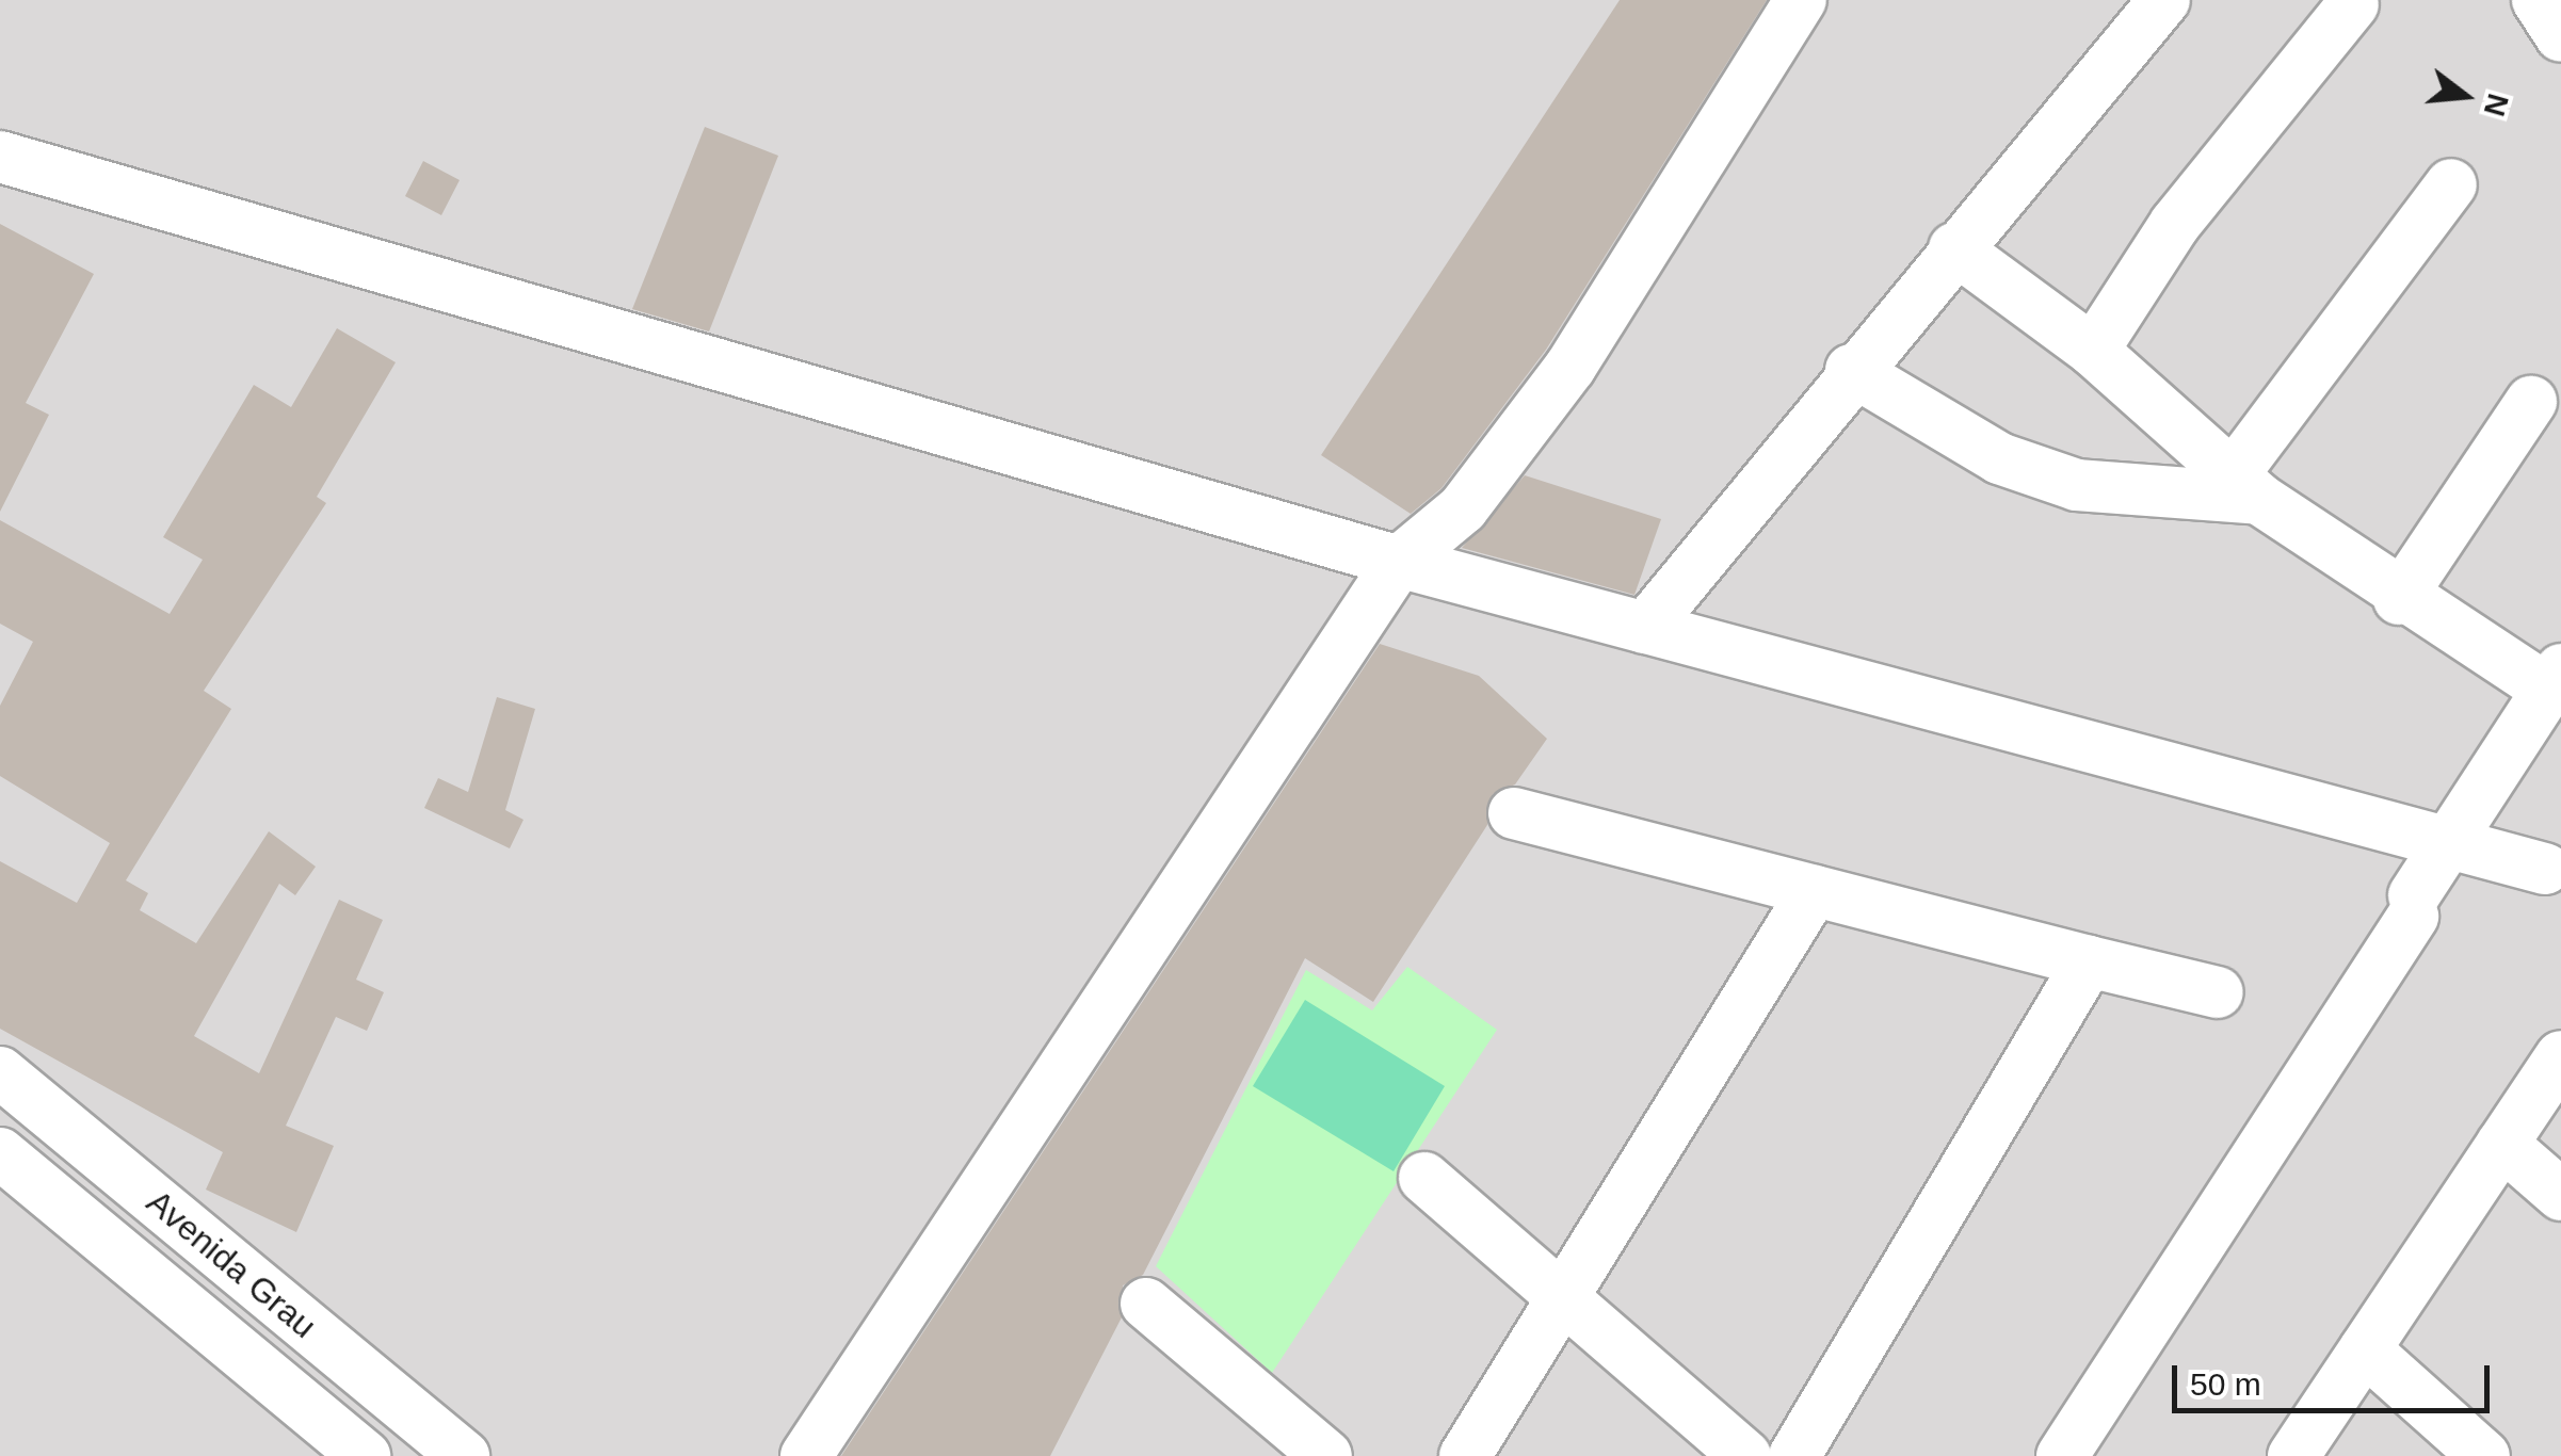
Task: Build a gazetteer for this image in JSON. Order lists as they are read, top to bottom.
{
  "streets": {
    "street": ["Avenida Grau"]
  },
  "scale_bar": "50 m",
  "north": "right"
}
